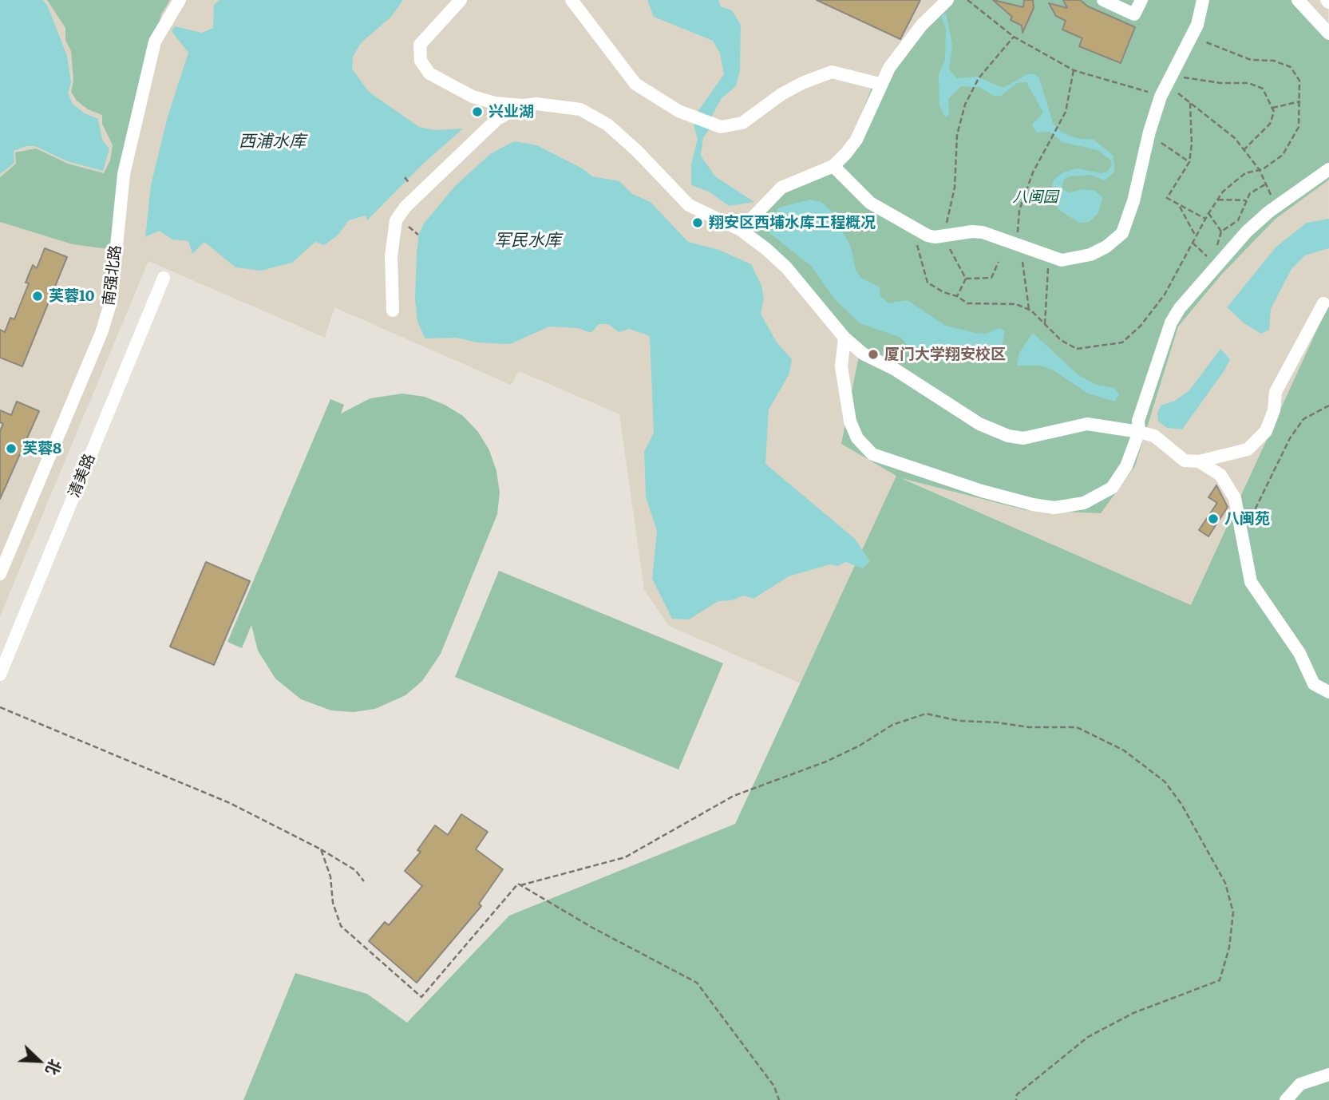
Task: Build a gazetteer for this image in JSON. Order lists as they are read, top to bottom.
{
  "streets": {
    "street": ["南强北路", "清美路"]
  },
  "water": ["西浦水库", "军民水库"],
  "parks": ["八闽园"],
  "places": [
    "兴业湖",
    "翔安区西埔水库工程概况",
    "芙蓉10",
    "厦门大学翔安校区",
    "芙蓉8",
    "八闽苑"
  ],
  "north": "bottom right"
}
